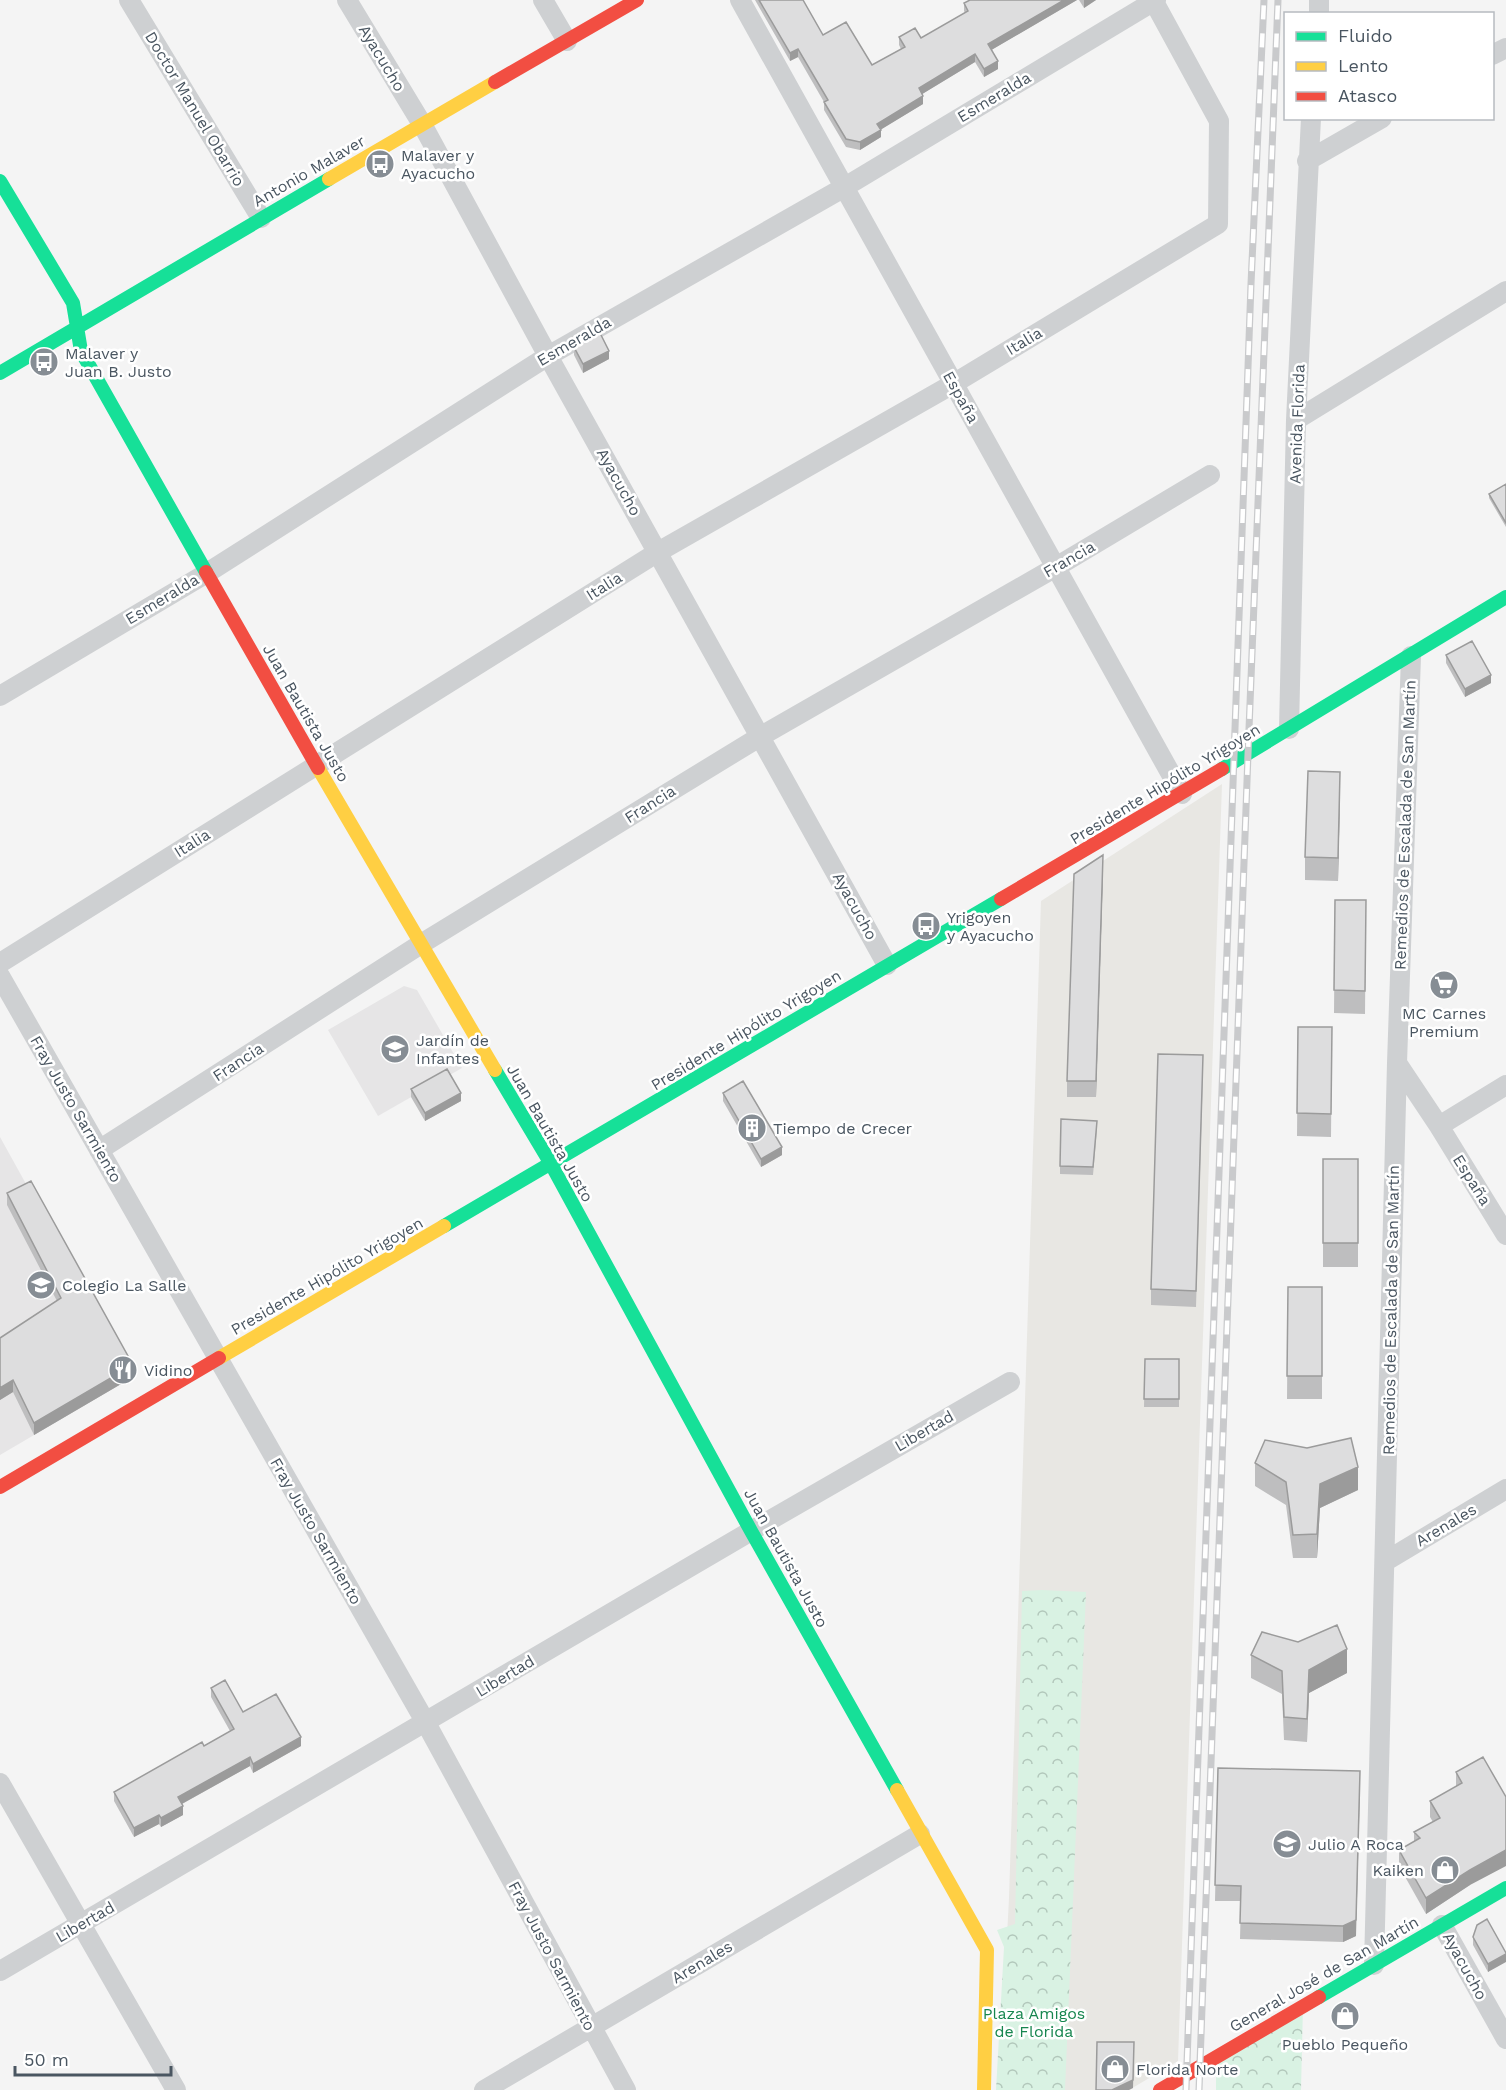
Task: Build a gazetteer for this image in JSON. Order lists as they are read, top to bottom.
{
  "streets": {
    "street": [
      "Ayacucho",
      "Esmeralda",
      "Doctor Manuel Obarrio",
      "Antonio Malaver",
      "Italia",
      "España",
      "Avenida Florida",
      "Francia",
      "Juan Bautista Justo",
      "Presidente Hipólito Yrigoyen",
      "Remedios de Escalada de San Martín",
      "Fray Justo Sarmiento",
      "Libertad",
      "Arenales",
      "General José de San Martín"
    ]
  },
  "crossings": [
    ["Ayacucho", "Esmeralda"],
    ["Ayacucho", "Antonio Malaver"],
    ["Ayacucho", "Italia"],
    ["Ayacucho", "Francia"],
    ["Ayacucho", "Presidente Hipólito Yrigoyen"],
    ["Ayacucho", "General José de San Martín"],
    ["Esmeralda", "Italia"],
    ["Esmeralda", "España"],
    ["Esmeralda", "Juan Bautista Justo"],
    ["Doctor Manuel Obarrio", "Antonio Malaver"],
    ["Antonio Malaver", "Juan Bautista Justo"],
    ["Italia", "España"],
    ["Italia", "Juan Bautista Justo"],
    ["España", "Francia"],
    ["España", "Presidente Hipólito Yrigoyen"],
    ["Avenida Florida", "Presidente Hipólito Yrigoyen"],
    ["Francia", "Juan Bautista Justo"],
    ["Francia", "Fray Justo Sarmiento"],
    ["Juan Bautista Justo", "Presidente Hipólito Yrigoyen"],
    ["Juan Bautista Justo", "Libertad"],
    ["Juan Bautista Justo", "Arenales"],
    ["Presidente Hipólito Yrigoyen", "Remedios de Escalada de San Martín"],
    ["Presidente Hipólito Yrigoyen", "Fray Justo Sarmiento"],
    ["Remedios de Escalada de San Martín", "Arenales"],
    ["Remedios de Escalada de San Martín", "General José de San Martín"],
    ["Fray Justo Sarmiento", "Libertad"],
    ["Fray Justo Sarmiento", "Arenales"]
  ],
  "parks": ["Plaza Amigos de Florida"],
  "places": {
    "bus stop": ["Malaver y Ayacucho", "Malaver y Juan B. Justo", "Yrigoyen y Ayacucho"],
    "supermarket": ["MC Carnes Premium"],
    "school or university": ["Jardín de Infantes", "Colegio La Salle", "Julio A Roca"],
    "building": ["Tiempo de Crecer"],
    "restaurant": ["Vidino"],
    "shop": ["Kaiken", "Pueblo Pequeño", "Florida Norte"]
  },
  "legend": ["Fluido", "Lento", "Atasco"],
  "scale_bar": "50 m"
}
